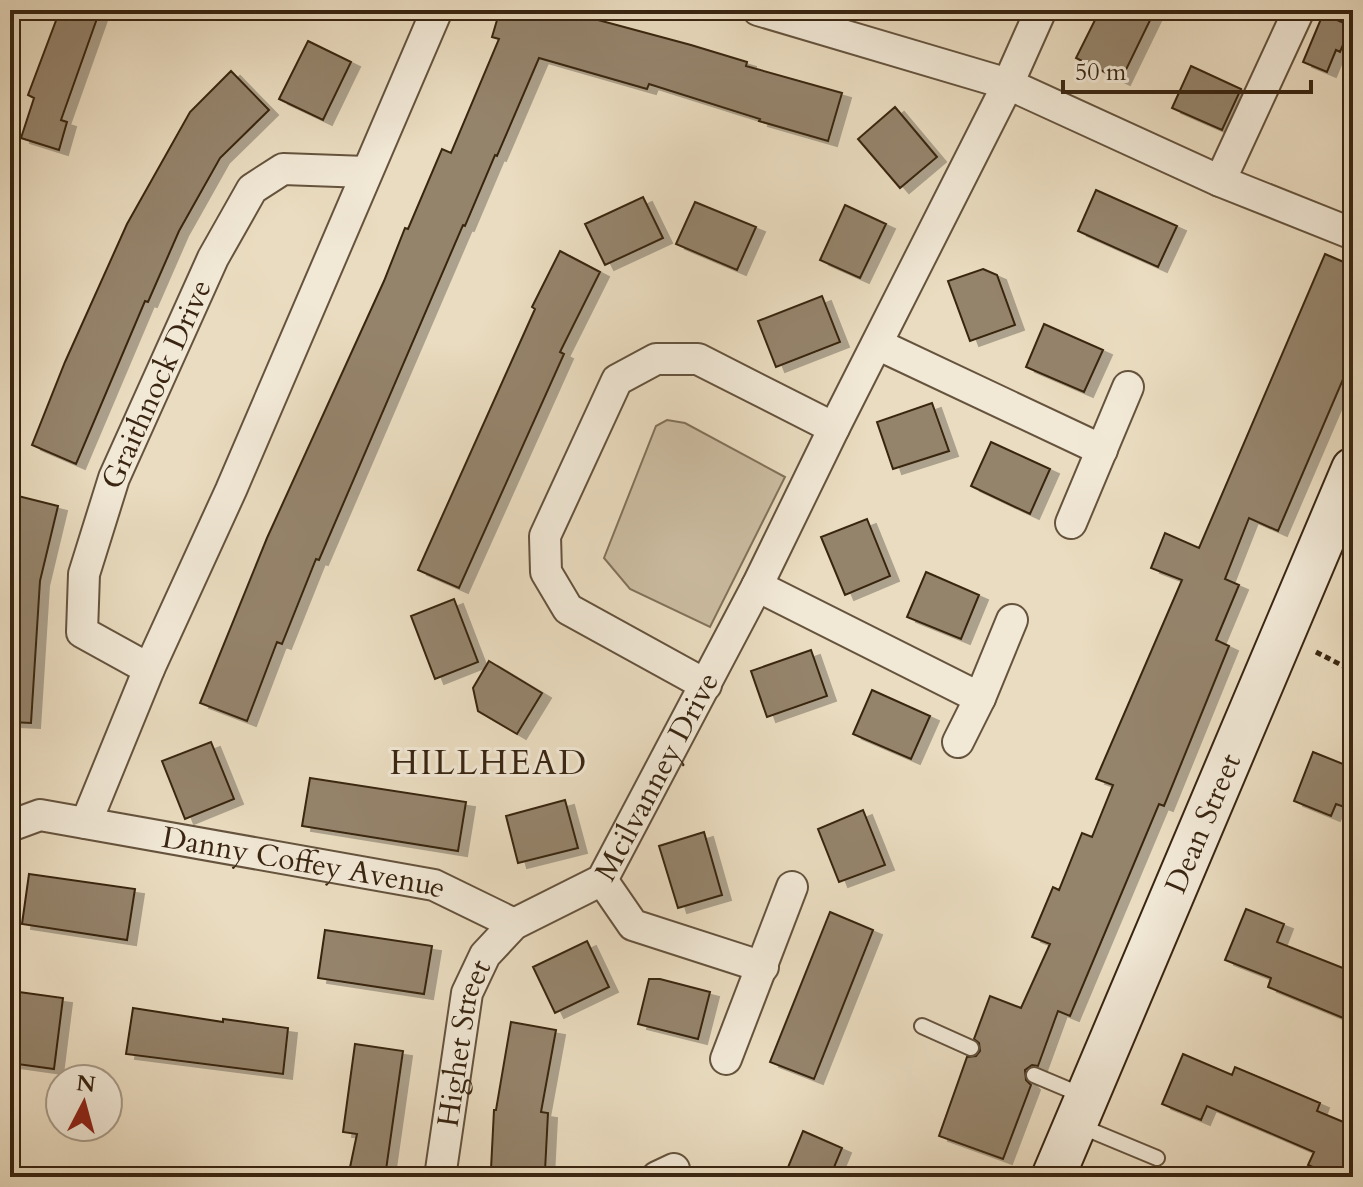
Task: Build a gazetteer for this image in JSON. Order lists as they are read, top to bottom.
{
  "streets": {
    "main road": ["Dean Street"],
    "street": [
      "Graithnock Drive",
      "Mcilvanney Drive",
      "Danny Coffey Avenue",
      "Highet Street"
    ]
  },
  "crossings": [
    ["Mcilvanney Drive", "Danny Coffey Avenue"],
    ["Mcilvanney Drive", "Highet Street"],
    ["Danny Coffey Avenue", "Highet Street"]
  ],
  "districts": ["HILLHEAD"],
  "scale_bar": "50 m",
  "north": "top"
}
